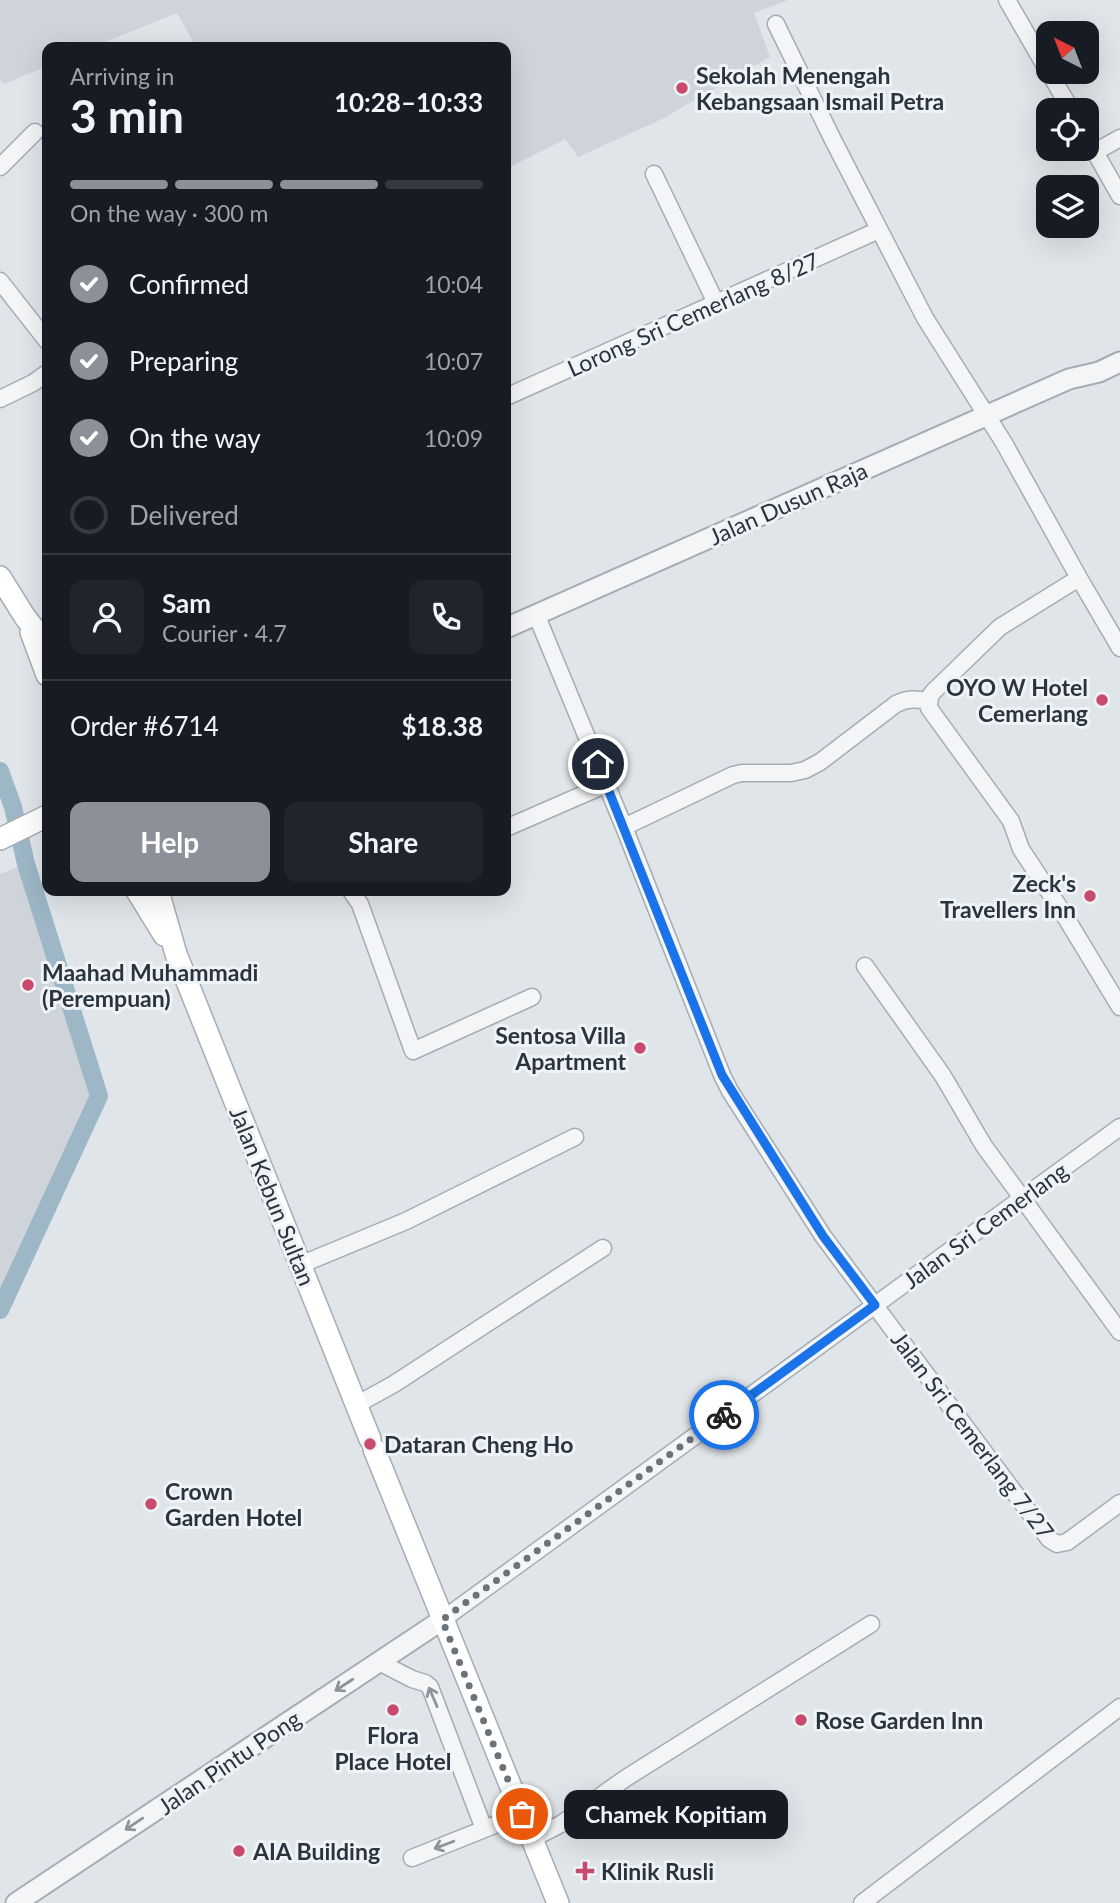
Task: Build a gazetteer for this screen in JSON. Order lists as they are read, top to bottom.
{
  "streets": {
    "main road": ["Jalan Kebun Sultan"],
    "street": [
      "Lorong Sri Cemerlang 8/27",
      "Jalan Dusun Raja",
      "Jalan Sri Cemerlang",
      "Jalan Sri Cemerlang 7/27",
      "Jalan Pintu Pong"
    ]
  },
  "crossings": [
    ["Jalan Dusun Raja", "Jalan Sri Cemerlang 7/27"],
    ["Jalan Kebun Sultan", "Jalan Sri Cemerlang"],
    ["Jalan Kebun Sultan", "Jalan Pintu Pong"],
    ["Jalan Sri Cemerlang", "Jalan Sri Cemerlang 7/27"],
    ["Jalan Sri Cemerlang", "Jalan Pintu Pong"]
  ],
  "one_way": ["Jalan Pintu Pong"],
  "places": {
    "other": [
      "Sekolah Menengah Kebangsaan Ismail Petra",
      "OYO W Hotel Cemerlang",
      "Zeck's Travellers Inn",
      "Maahad Muhammadi (Perempuan)",
      "Sentosa Villa Apartment",
      "Dataran Cheng Ho",
      "Crown Garden Hotel",
      "Flora Place Hotel",
      "Rose Garden Inn",
      "Chamek Kopitiam",
      "AIA Building"
    ],
    "health": ["Klinik Rusli"]
  },
  "north": "top left",
  "page": {
    "heading": ["3 min", "Arriving in", "10:28–10:33"],
    "panel": [
      "Sam",
      "Courier · 4.7",
      "Order #6714",
      "$18.38"
    ],
    "bar": "On the way · 300 m",
    "list": [
      ["Confirmed", "10:04"],
      ["Preparing", "10:07"],
      ["On the way", "10:09"],
      "Delivered"
    ],
    "buttons": ["Help", "Share"],
    "bubble": "Chamek Kopitiam"
  }
}
